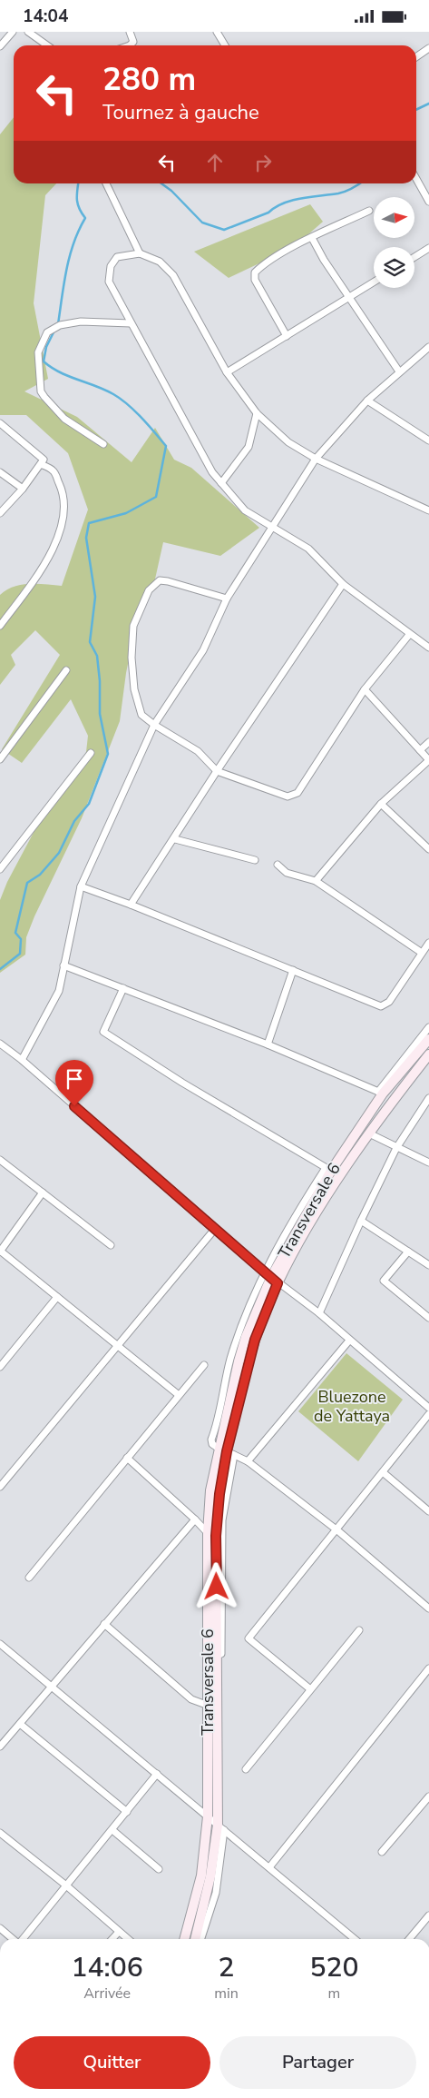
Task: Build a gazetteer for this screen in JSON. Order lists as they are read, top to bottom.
{
  "streets": {
    "main road": ["Transversale 6"]
  },
  "parks": ["Bluezone de Yattaya"],
  "north": "right",
  "page": {
    "status": "14:04",
    "turn": ["280 m", "Tournez à gauche"],
    "eta": [
      "14:06",
      "Arrivée",
      "2",
      "min",
      "520",
      "m"
    ],
    "buttons": ["Quitter", "Partager"]
  }
}
